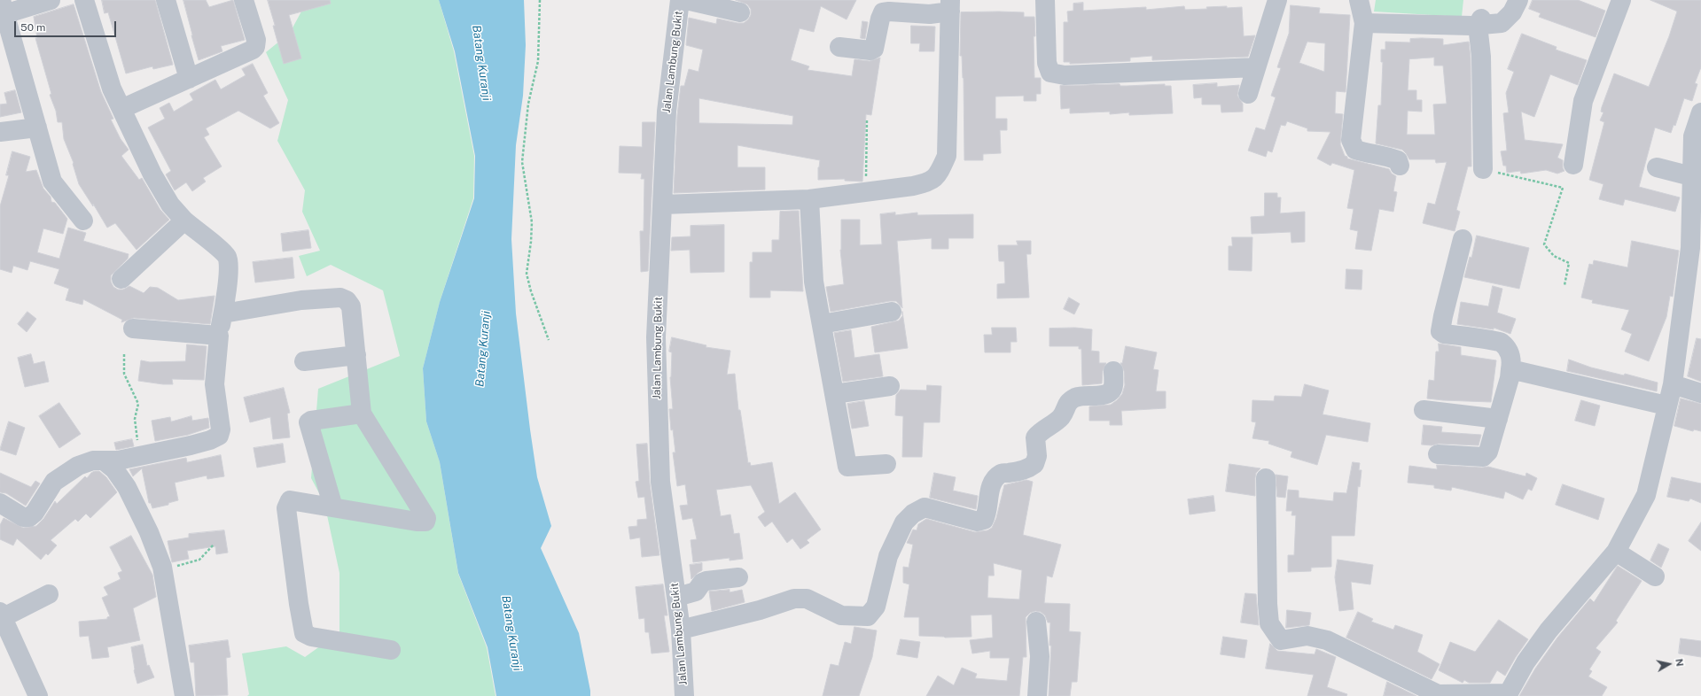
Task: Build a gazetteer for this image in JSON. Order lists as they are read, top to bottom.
{
  "streets": {
    "street": ["Jalan Lambung Bukit"]
  },
  "water": ["Batang Kuranji"],
  "scale_bar": "50 m",
  "north": "right"
}
